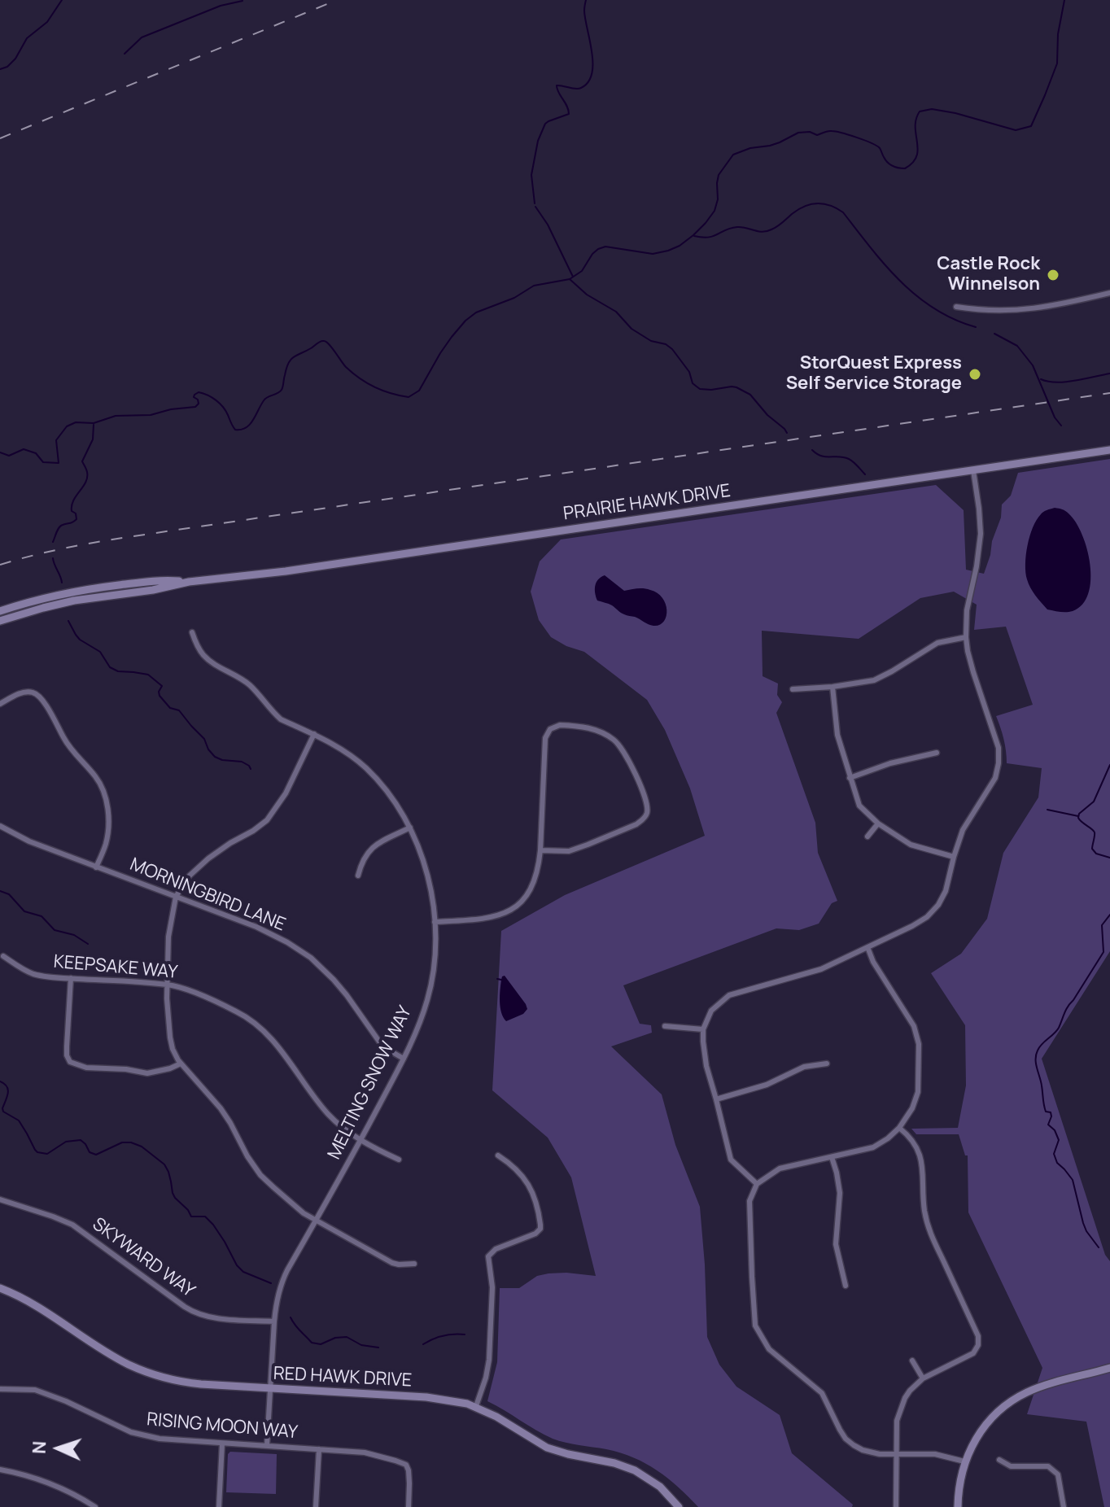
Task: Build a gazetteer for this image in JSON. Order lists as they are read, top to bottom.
{
  "streets": {
    "street": [
      "PRAIRIE HAWK DRIVE",
      "MORNINGBIRD LANE",
      "KEEPSAKE WAY",
      "MELTING SNOW WAY",
      "SKYWARD WAY",
      "RED HAWK DRIVE",
      "RISING MOON WAY"
    ]
  },
  "crossings": [
    ["MORNINGBIRD LANE", "MELTING SNOW WAY"],
    ["KEEPSAKE WAY", "MELTING SNOW WAY"],
    ["MELTING SNOW WAY", "SKYWARD WAY"],
    ["MELTING SNOW WAY", "RED HAWK DRIVE"],
    ["MELTING SNOW WAY", "RISING MOON WAY"]
  ],
  "places": ["Castle Rock Winnelson", "StorQuest Express Self Service Storage"],
  "north": "left"
}
